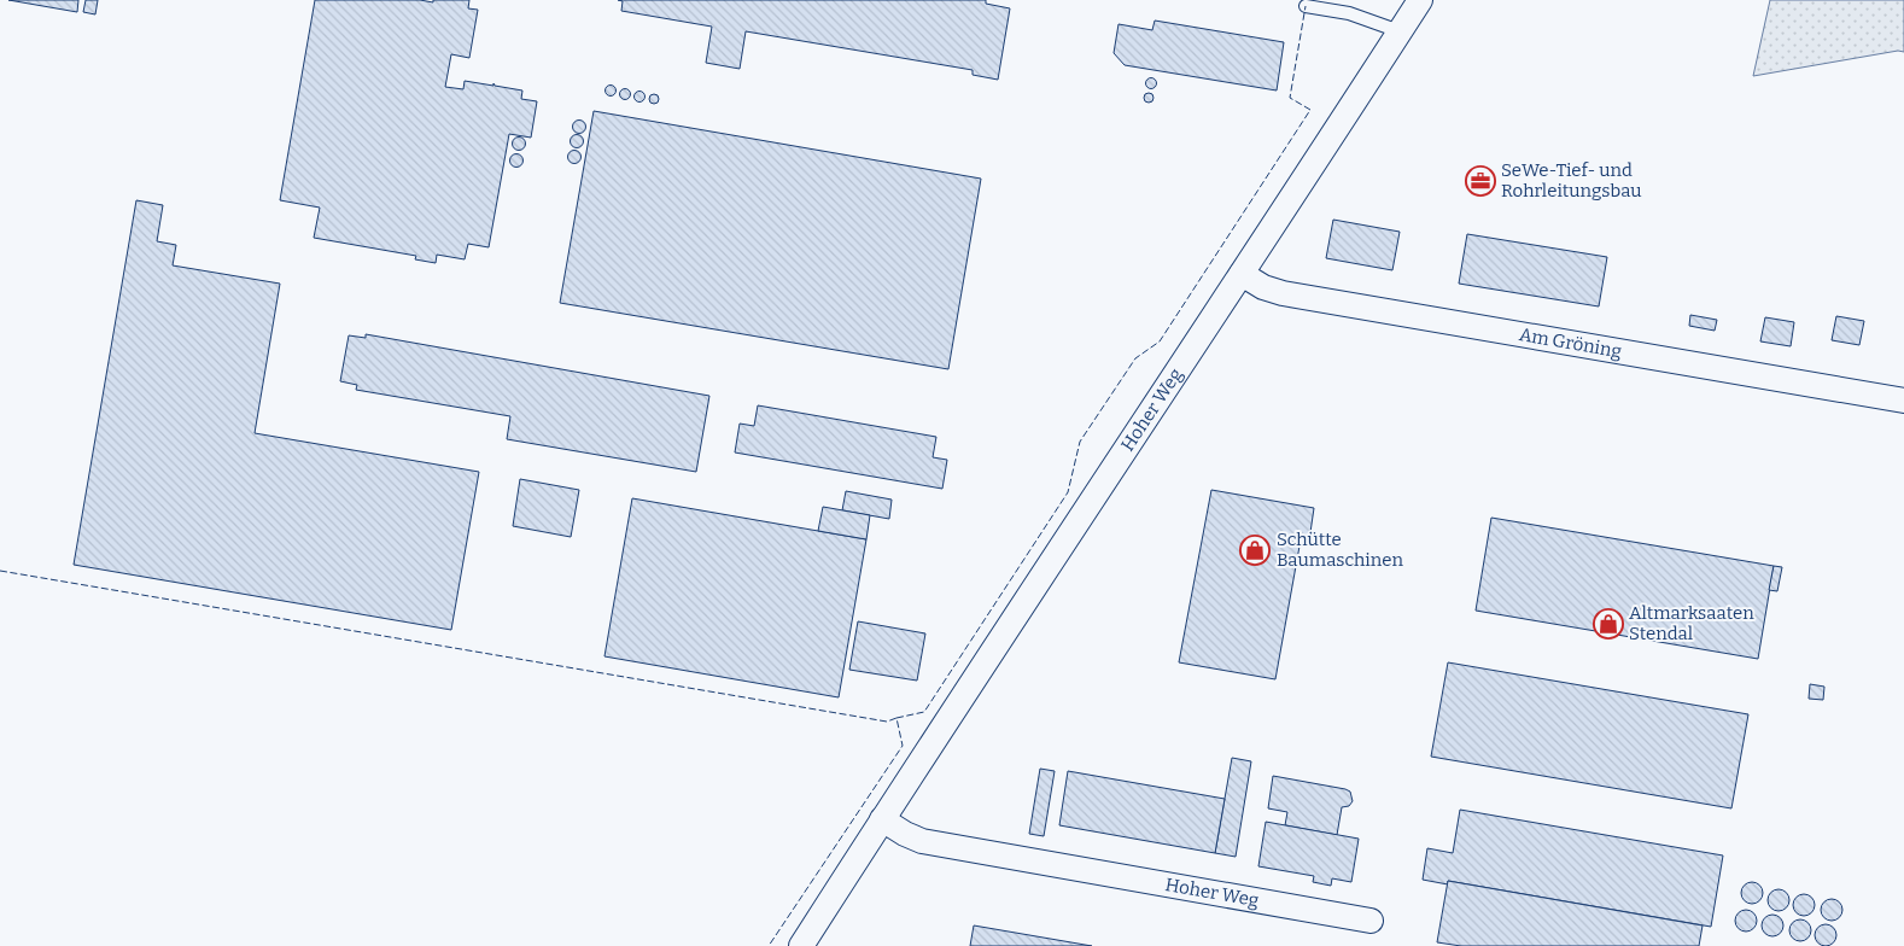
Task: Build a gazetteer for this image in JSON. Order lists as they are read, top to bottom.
{
  "streets": {
    "street": ["Am Gröning", "Hoher Weg"]
  },
  "crossings": [
    ["Am Gröning", "Hoher Weg"]
  ],
  "places": {
    "office": ["SeWe-Tief- und Rohrleitungsbau"],
    "shop": ["Schütte Baumaschinen", "Altmarksaaten Stendal"]
  }
}
